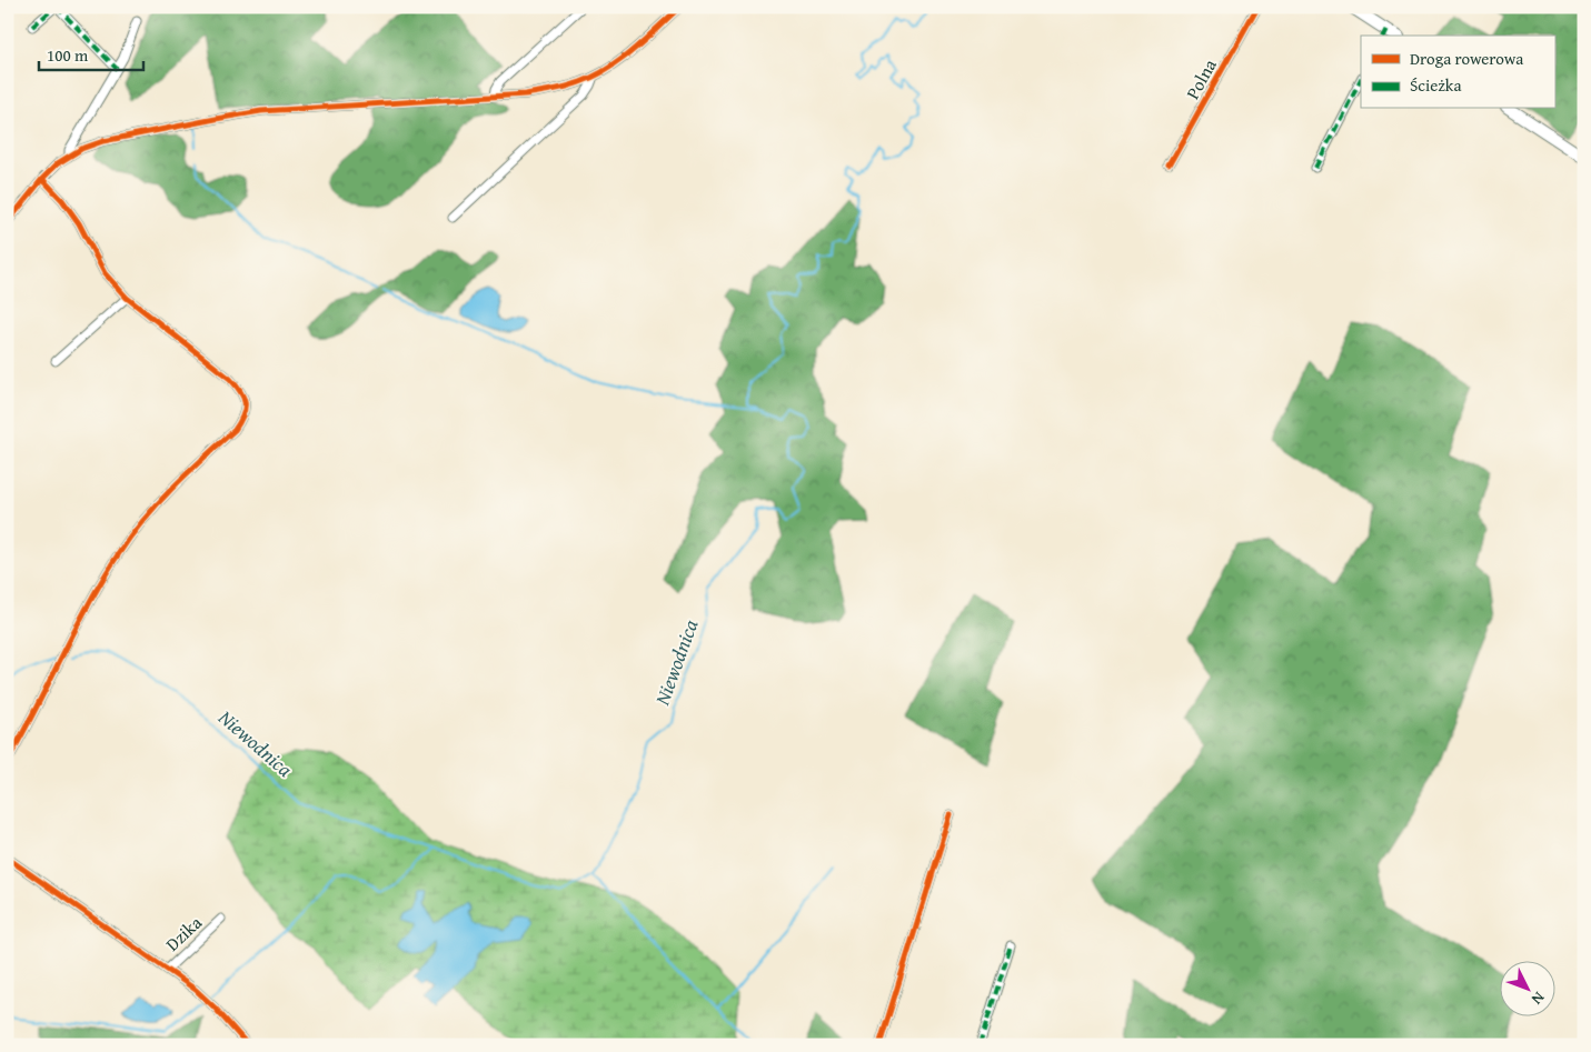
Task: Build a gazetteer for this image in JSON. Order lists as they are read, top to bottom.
{
  "streets": {
    "street": ["Polna", "Dzika"]
  },
  "water": ["Niewodnica"],
  "legend": ["Droga rowerowa", "Ścieżka"],
  "scale_bar": "100 m",
  "north": "bottom right"
}
